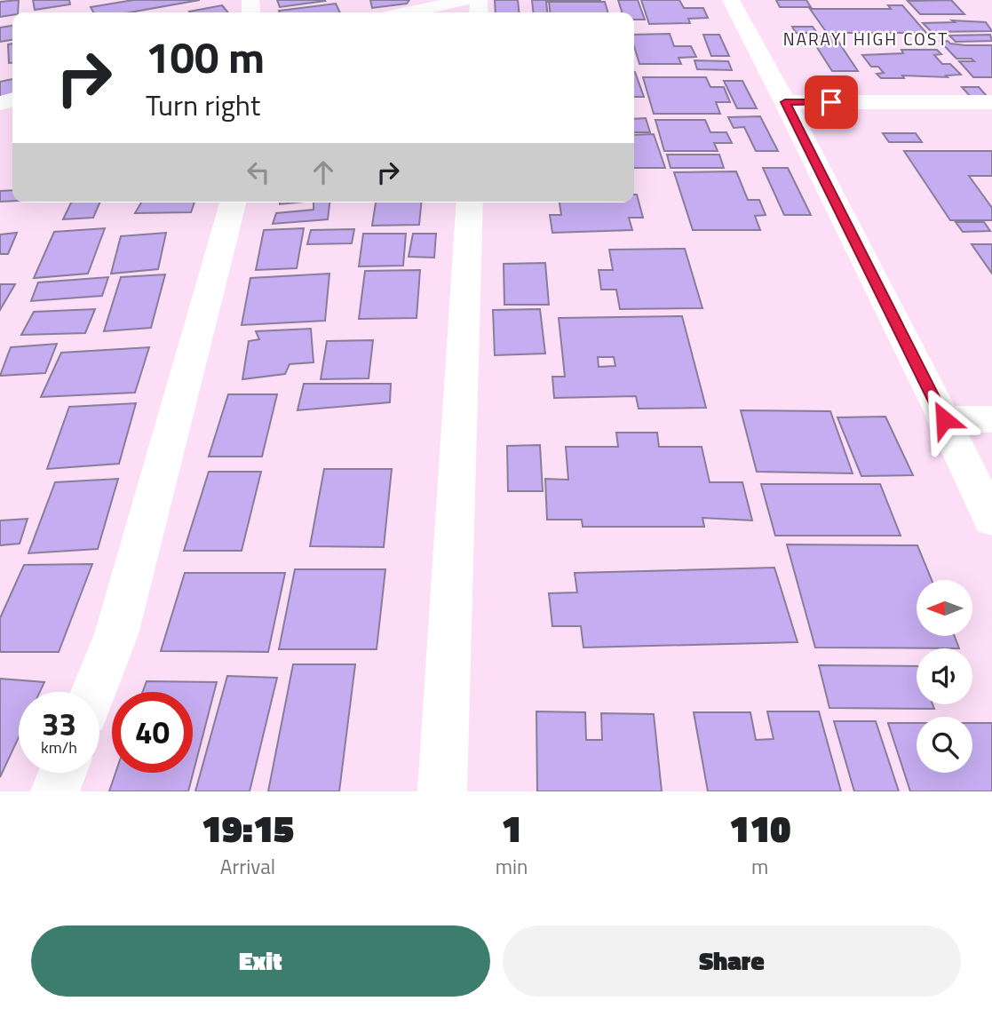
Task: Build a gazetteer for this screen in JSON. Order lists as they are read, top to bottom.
{
  "districts": ["NARAYI HIGH COST"],
  "north": "left",
  "page": {
    "turn": ["100 m", "Turn right"],
    "speed": "33 km/h",
    "limit": "40",
    "eta": [
      "19:15",
      "Arrival",
      "1",
      "min",
      "110",
      "m"
    ],
    "buttons": ["Exit", "Share"]
  }
}
